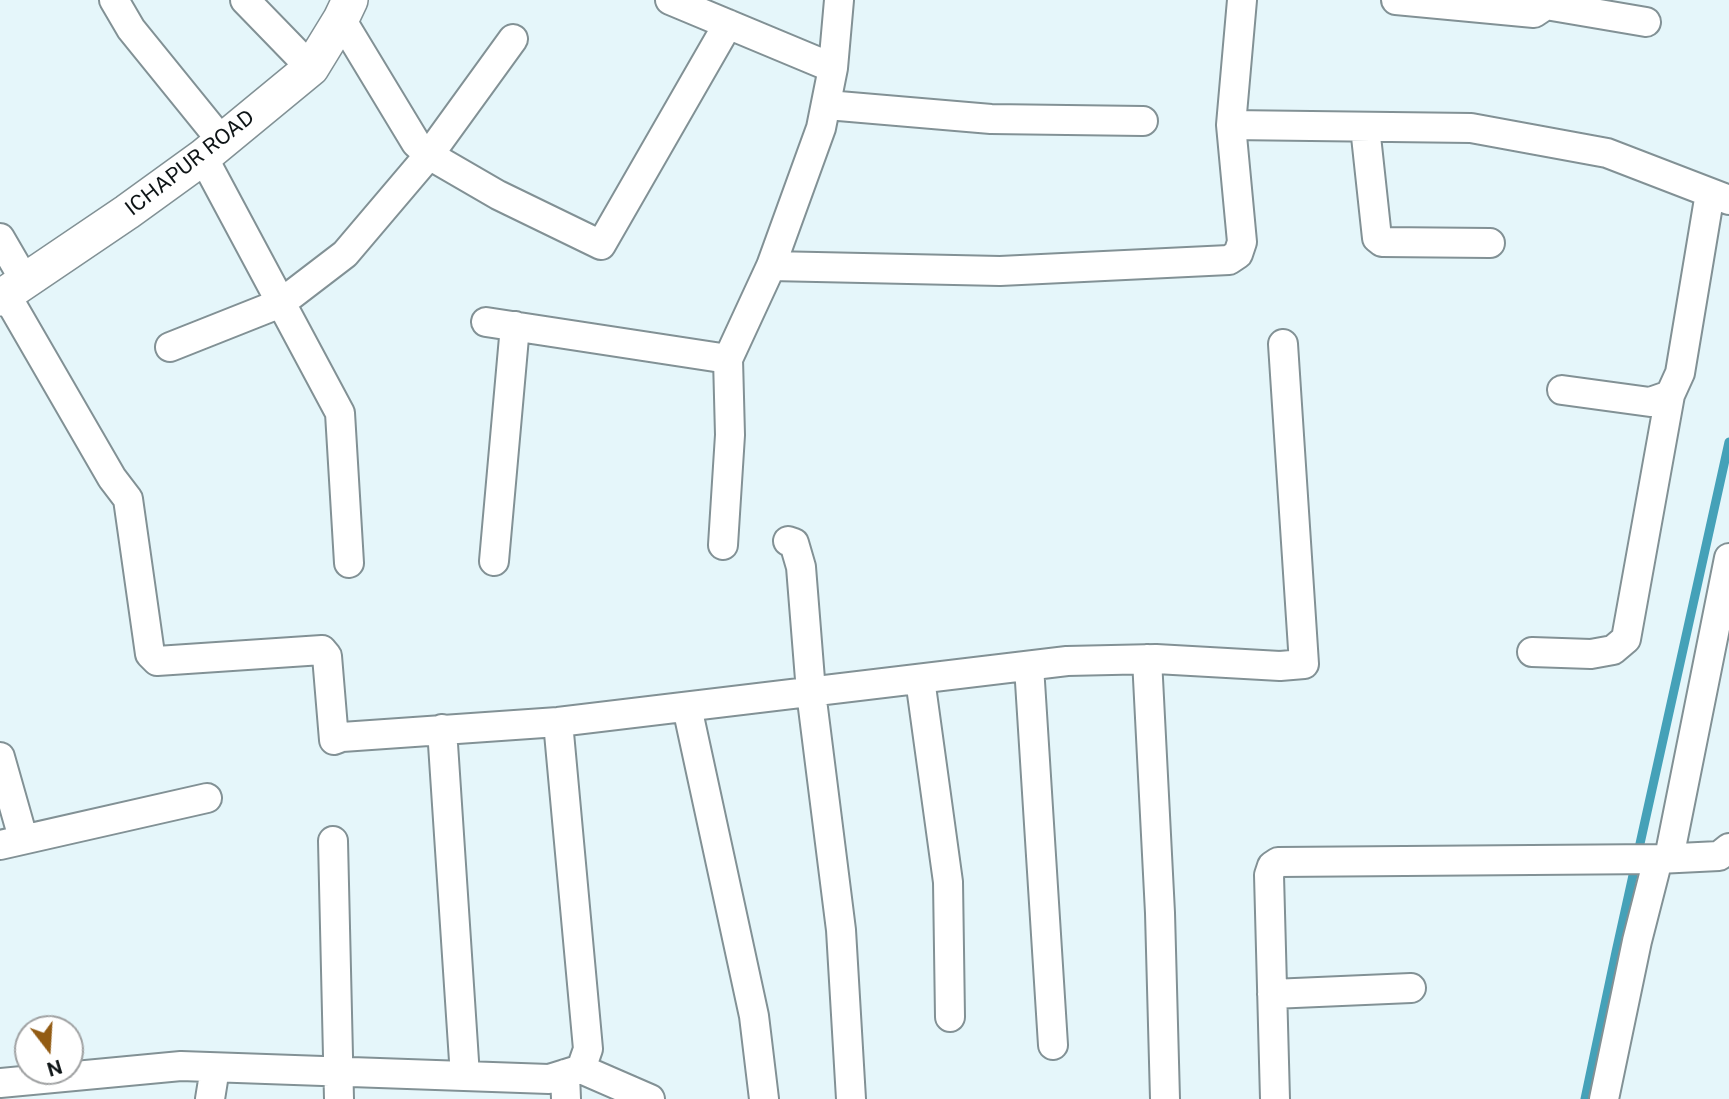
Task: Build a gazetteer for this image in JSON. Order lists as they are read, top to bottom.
{
  "streets": {
    "street": ["ICHAPUR ROAD"]
  },
  "north": "bottom"
}
